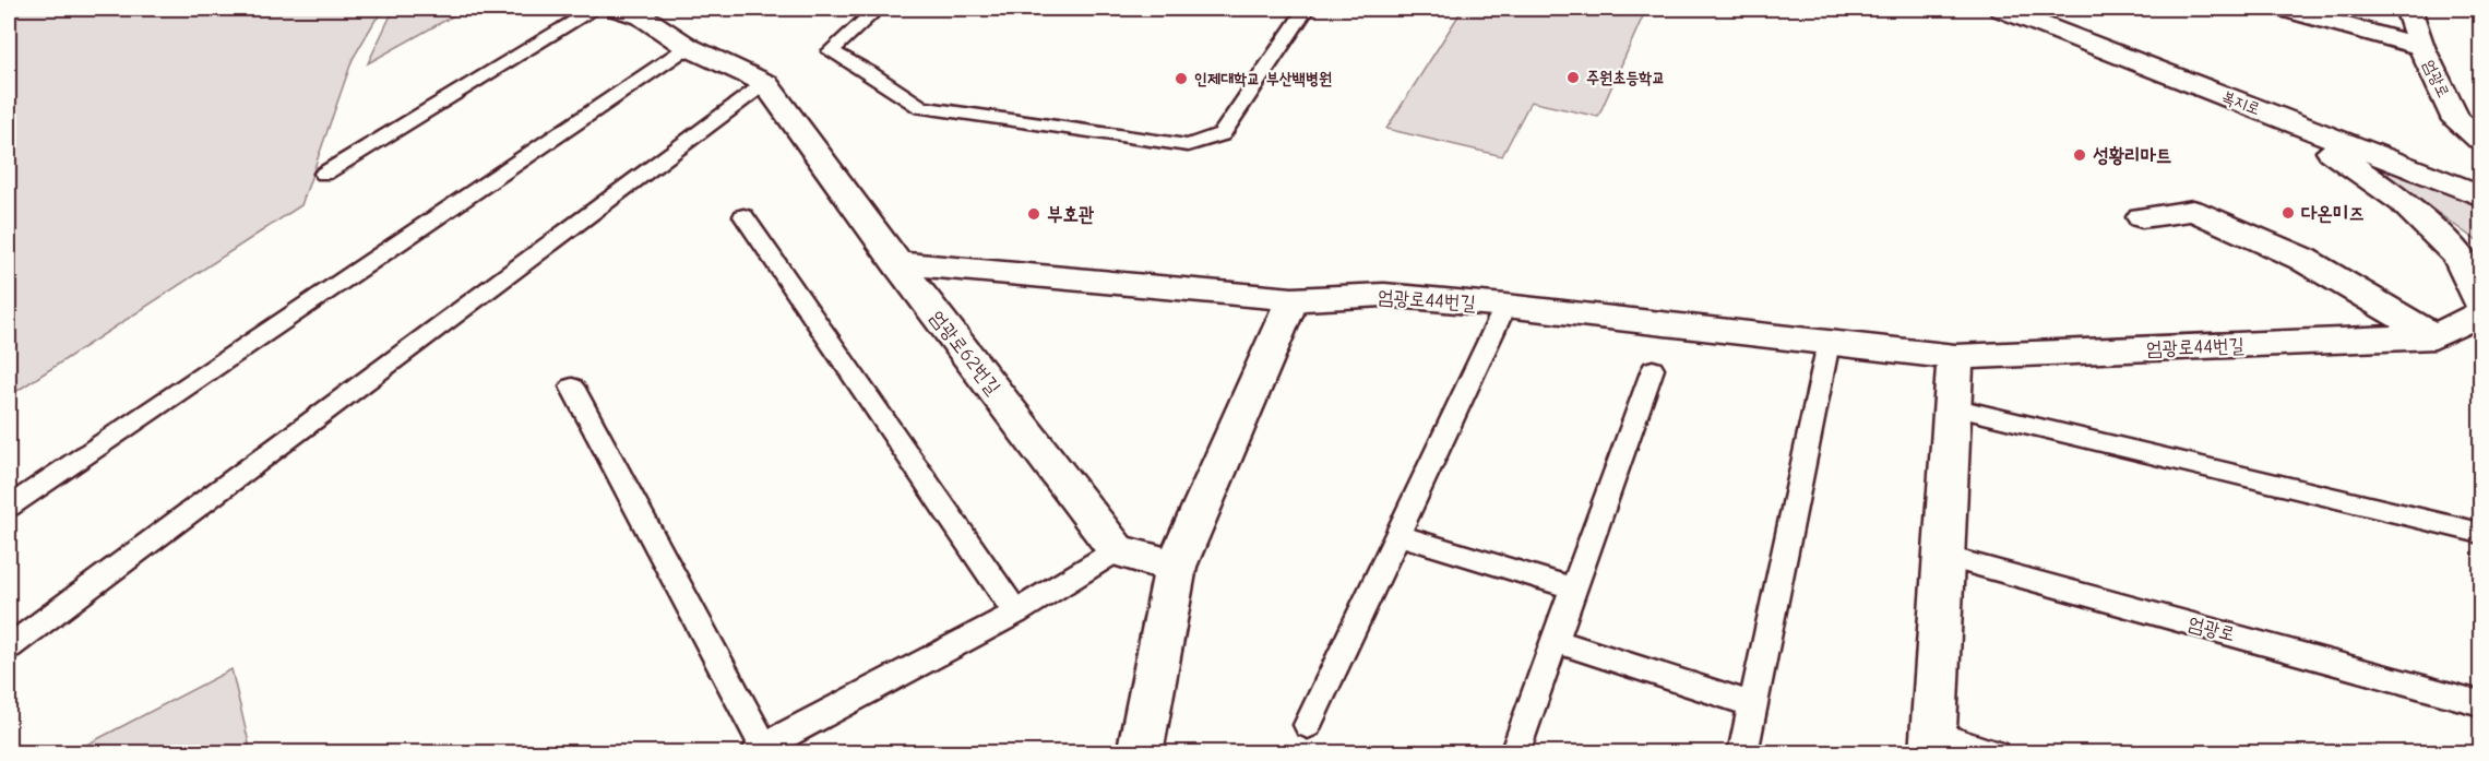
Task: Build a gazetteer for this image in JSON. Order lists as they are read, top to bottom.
{
  "streets": {
    "street": [
      "엄광로",
      "복지로",
      "엄광로44번길",
      "엄광로62번길"
    ]
  },
  "crossings": [
    ["엄광로44번길", "엄광로62번길"]
  ],
  "places": [
    "주원초등학교",
    "인제대학교 부산백병원",
    "성황리마트",
    "다온미즈",
    "부호관"
  ]
}
